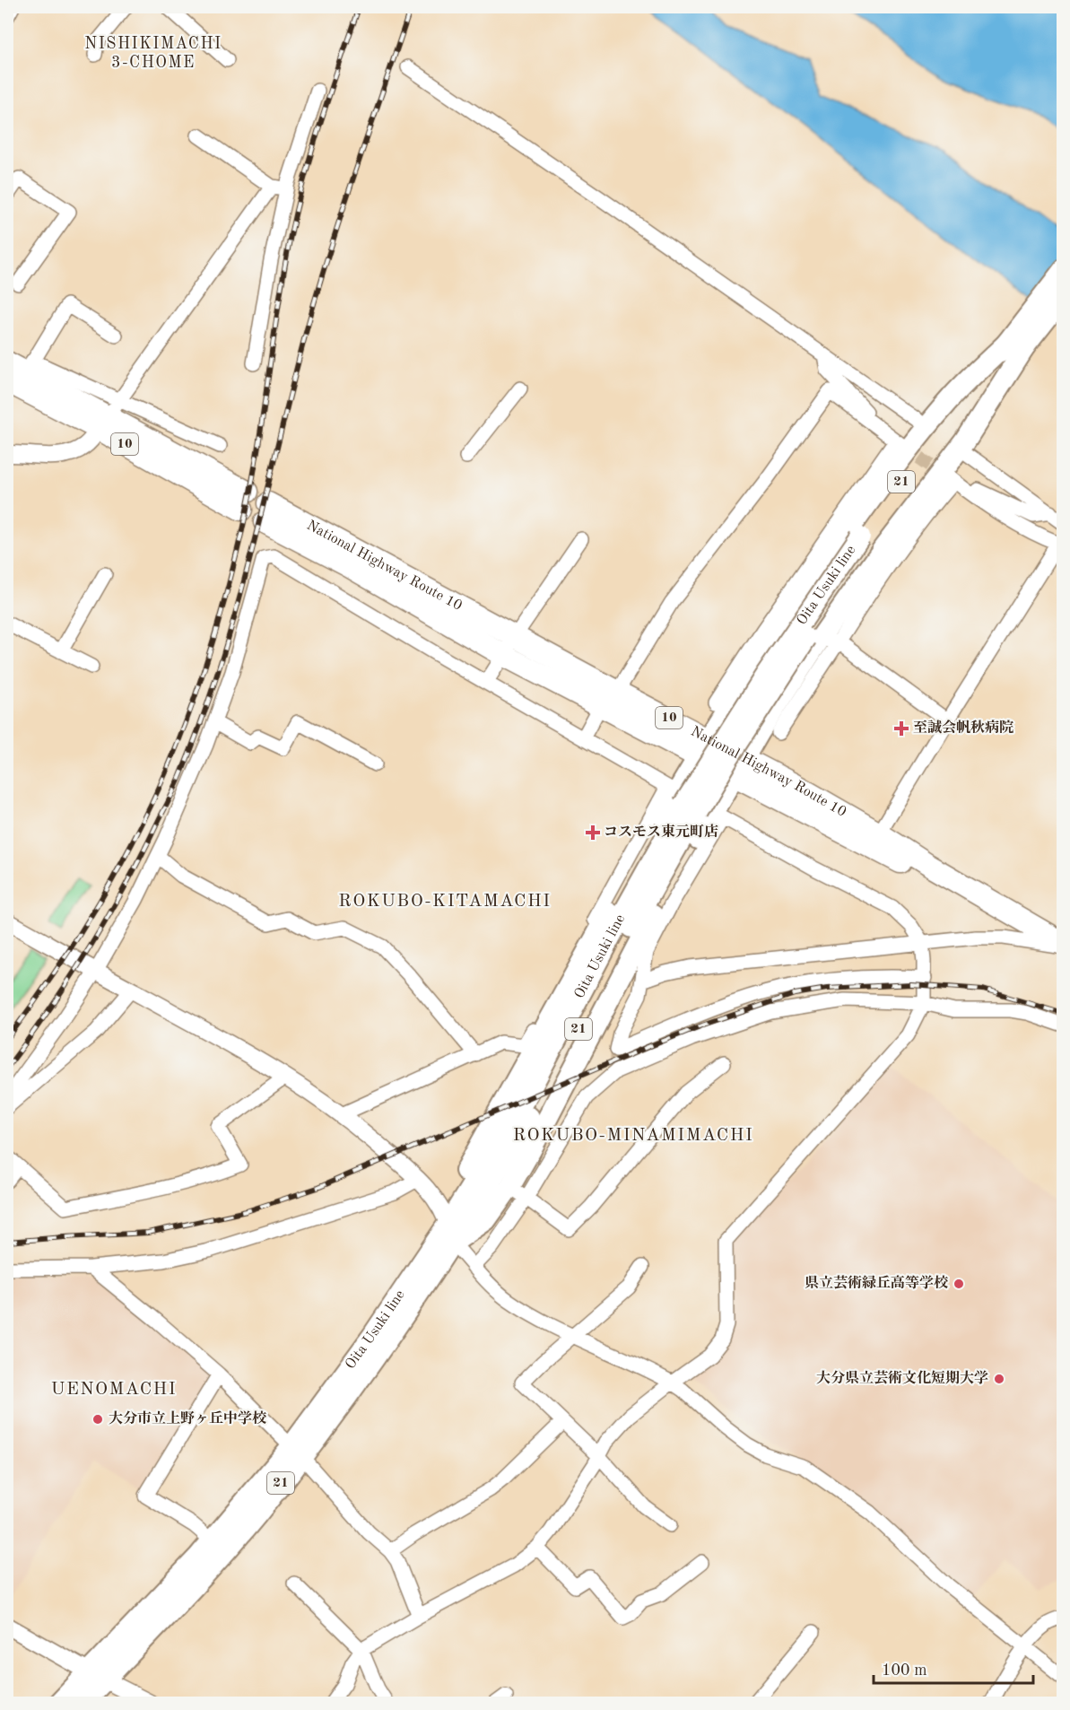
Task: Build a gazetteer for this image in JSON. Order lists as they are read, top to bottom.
{
  "streets": {
    "highway": ["10", "National Highway Route 10"],
    "main road": ["21", "Oita Usuki line"]
  },
  "districts": [
    "NISHIKIMACHI 3-CHOME",
    "ROKUBO-KITAMACHI",
    "ROKUBO-MINAMIMACHI",
    "UENOMACHI"
  ],
  "places": {
    "health": ["至誠会帆秋病院", "コスモス東元町店"],
    "other": ["県立芸術緑丘高等学校", "大分県立芸術文化短期大学", "大分市立上野ヶ丘中学校"]
  },
  "scale_bar": "100 m"
}
